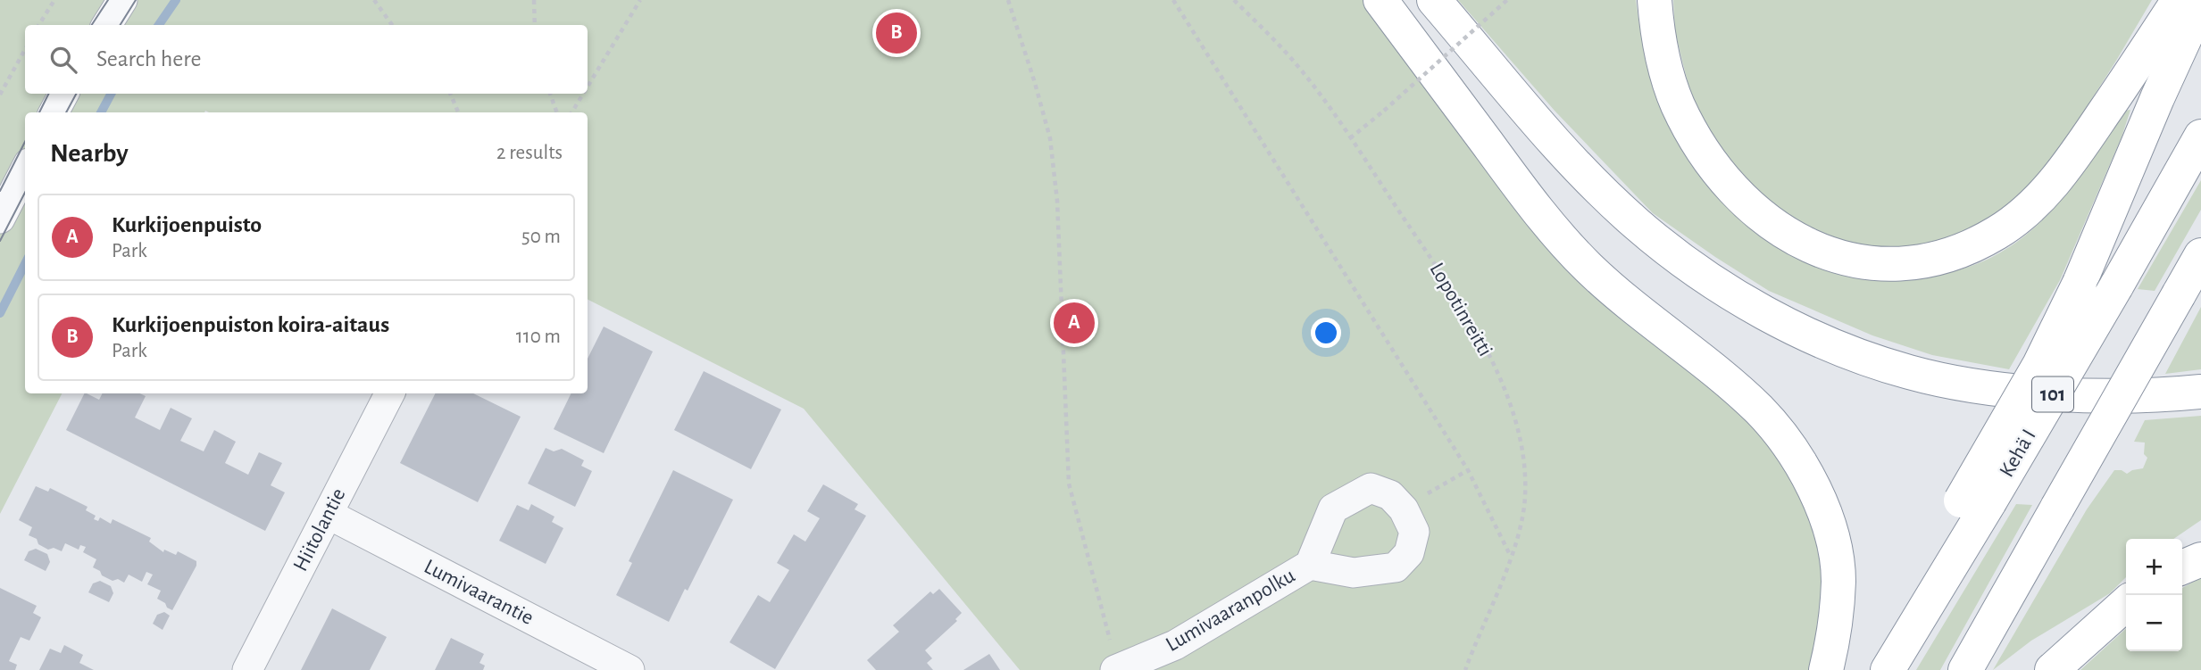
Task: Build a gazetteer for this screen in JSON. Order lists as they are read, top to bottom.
{
  "streets": {
    "highway": ["101", "Kehä I"],
    "street": ["Hiitolantie", "Lumivaarantie", "Lumivaaranpolku"],
    "path": ["Lopotinreitti"]
  },
  "crossings": [
    ["Hiitolantie", "Lumivaarantie"]
  ],
  "page": {
    "pins": ["B", "A"],
    "search": "Search here",
    "heading": ["Nearby", "2 results"],
    "list": [
      {
        "mark": "A",
        "name": "Kurkijoenpuisto",
        "note": "Park",
        "value": "50 m"
      },
      {
        "mark": "B",
        "name": "Kurkijoenpuiston koira-aitaus",
        "note": "Park",
        "value": "110 m"
      }
    ],
    "map_buttons": ["+", "−"]
  }
}
